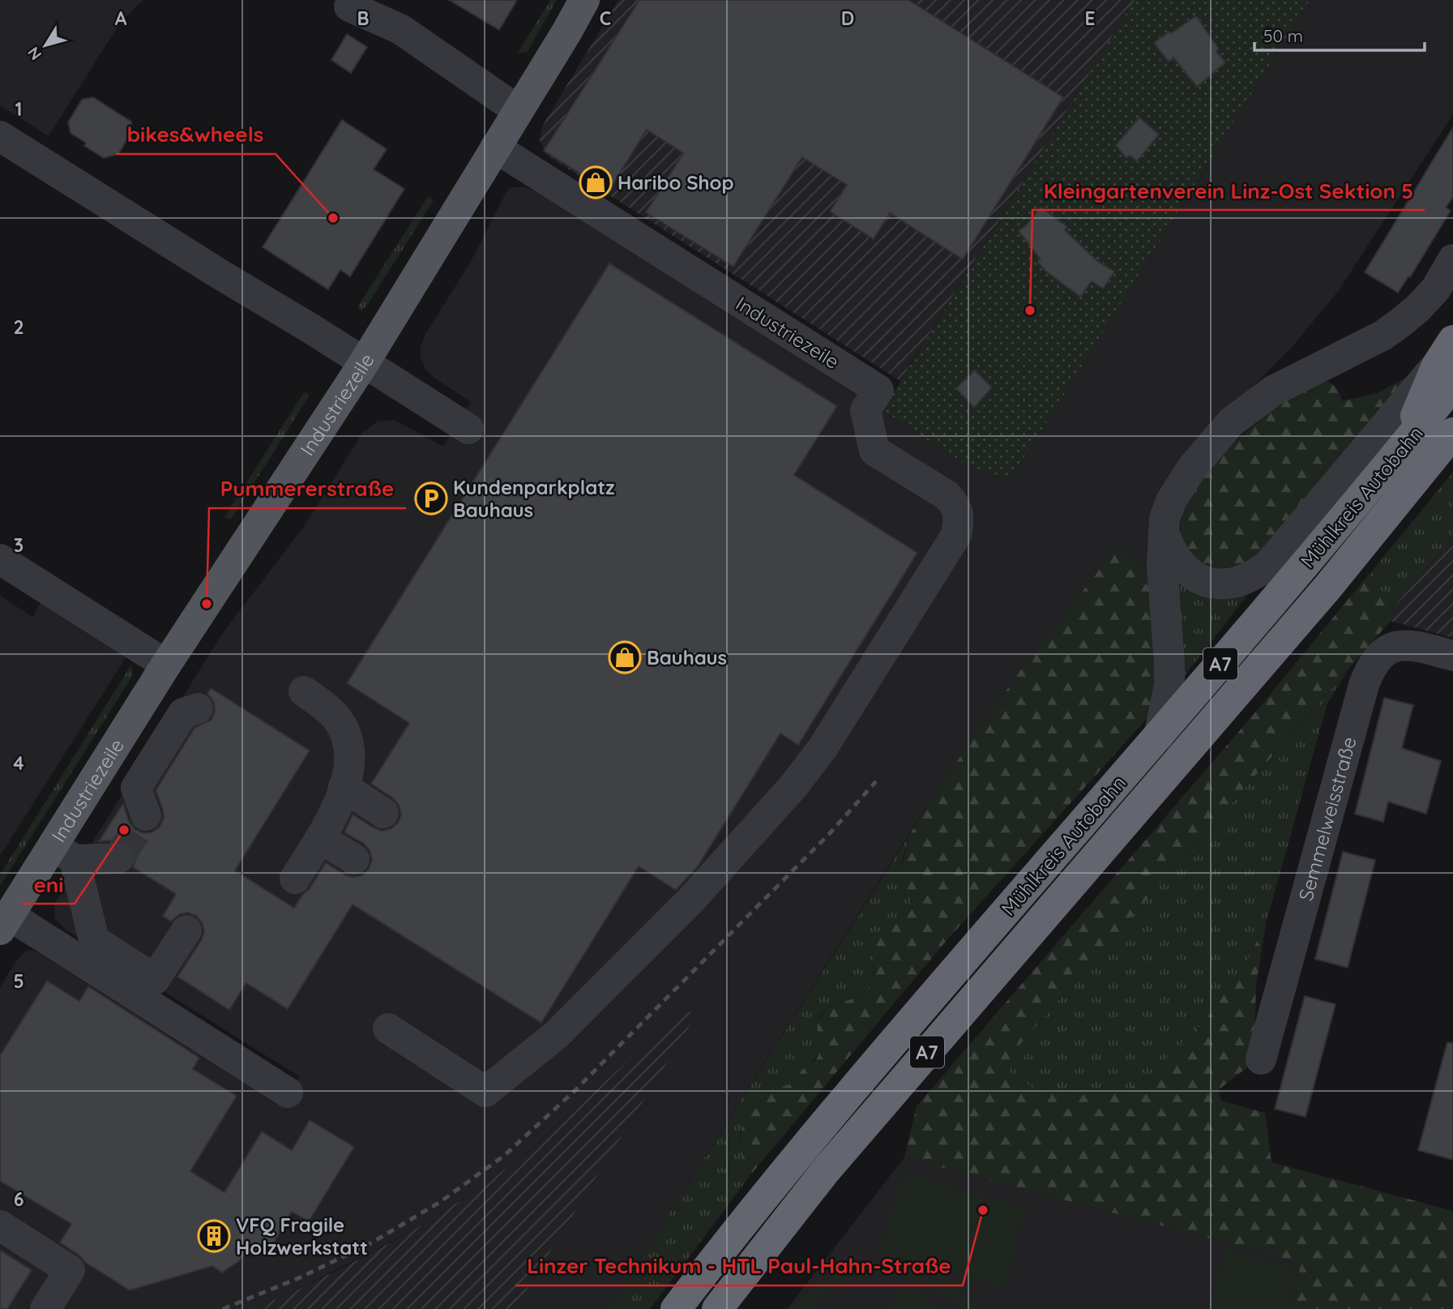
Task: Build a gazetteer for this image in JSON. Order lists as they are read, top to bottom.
{
  "streets": {
    "highway": ["Mühlkreis Autobahn", "A7"],
    "main road": ["Industriezeile"],
    "street": ["Semmelweisstraße"]
  },
  "places": {
    "shop": ["Haribo Shop", "Bauhaus"],
    "other": [
      "bikes&wheels",
      "Kleingartenverein Linz-Ost Sektion 5",
      "Pummererstraße",
      "eni",
      "Linzer Technikum - HTL Paul-Hahn-Straße"
    ],
    "parking": ["Kundenparkplatz Bauhaus"],
    "building": ["VFQ Fragile Holzwerkstatt"]
  },
  "scale_bar": "50 m",
  "north": "bottom left",
  "grid": {
    "columns": [
      "A",
      "B",
      "C",
      "D",
      "E"
    ],
    "rows": [
      "1",
      "2",
      "3",
      "4",
      "5",
      "6"
    ]
  }
}
